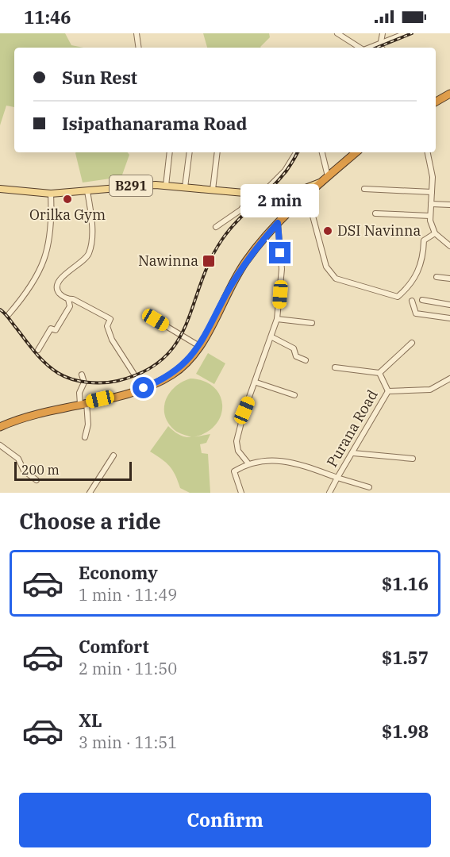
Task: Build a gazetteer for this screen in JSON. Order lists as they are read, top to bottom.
{
  "streets": {
    "main road": ["B291"],
    "street": ["Purana Road"]
  },
  "places": {
    "other": ["Orilka Gym", "DSI Navinna"],
    "transit": ["Nawinna"]
  },
  "scale_bar": "200 m",
  "page": {
    "status": "11:46",
    "banner": ["Sun Rest", "Isipathanarama Road"],
    "bubble": "2 min",
    "scale": "200 m",
    "heading": "Choose a ride",
    "list": [
      {
        "name": "Economy",
        "note": "1 min · 11:49",
        "value": "$1.16"
      },
      {
        "name": "Comfort",
        "note": "2 min · 11:50",
        "value": "$1.57"
      },
      {
        "name": "XL",
        "note": "3 min · 11:51",
        "value": "$1.98"
      }
    ],
    "buttons": "Confirm"
  }
}
